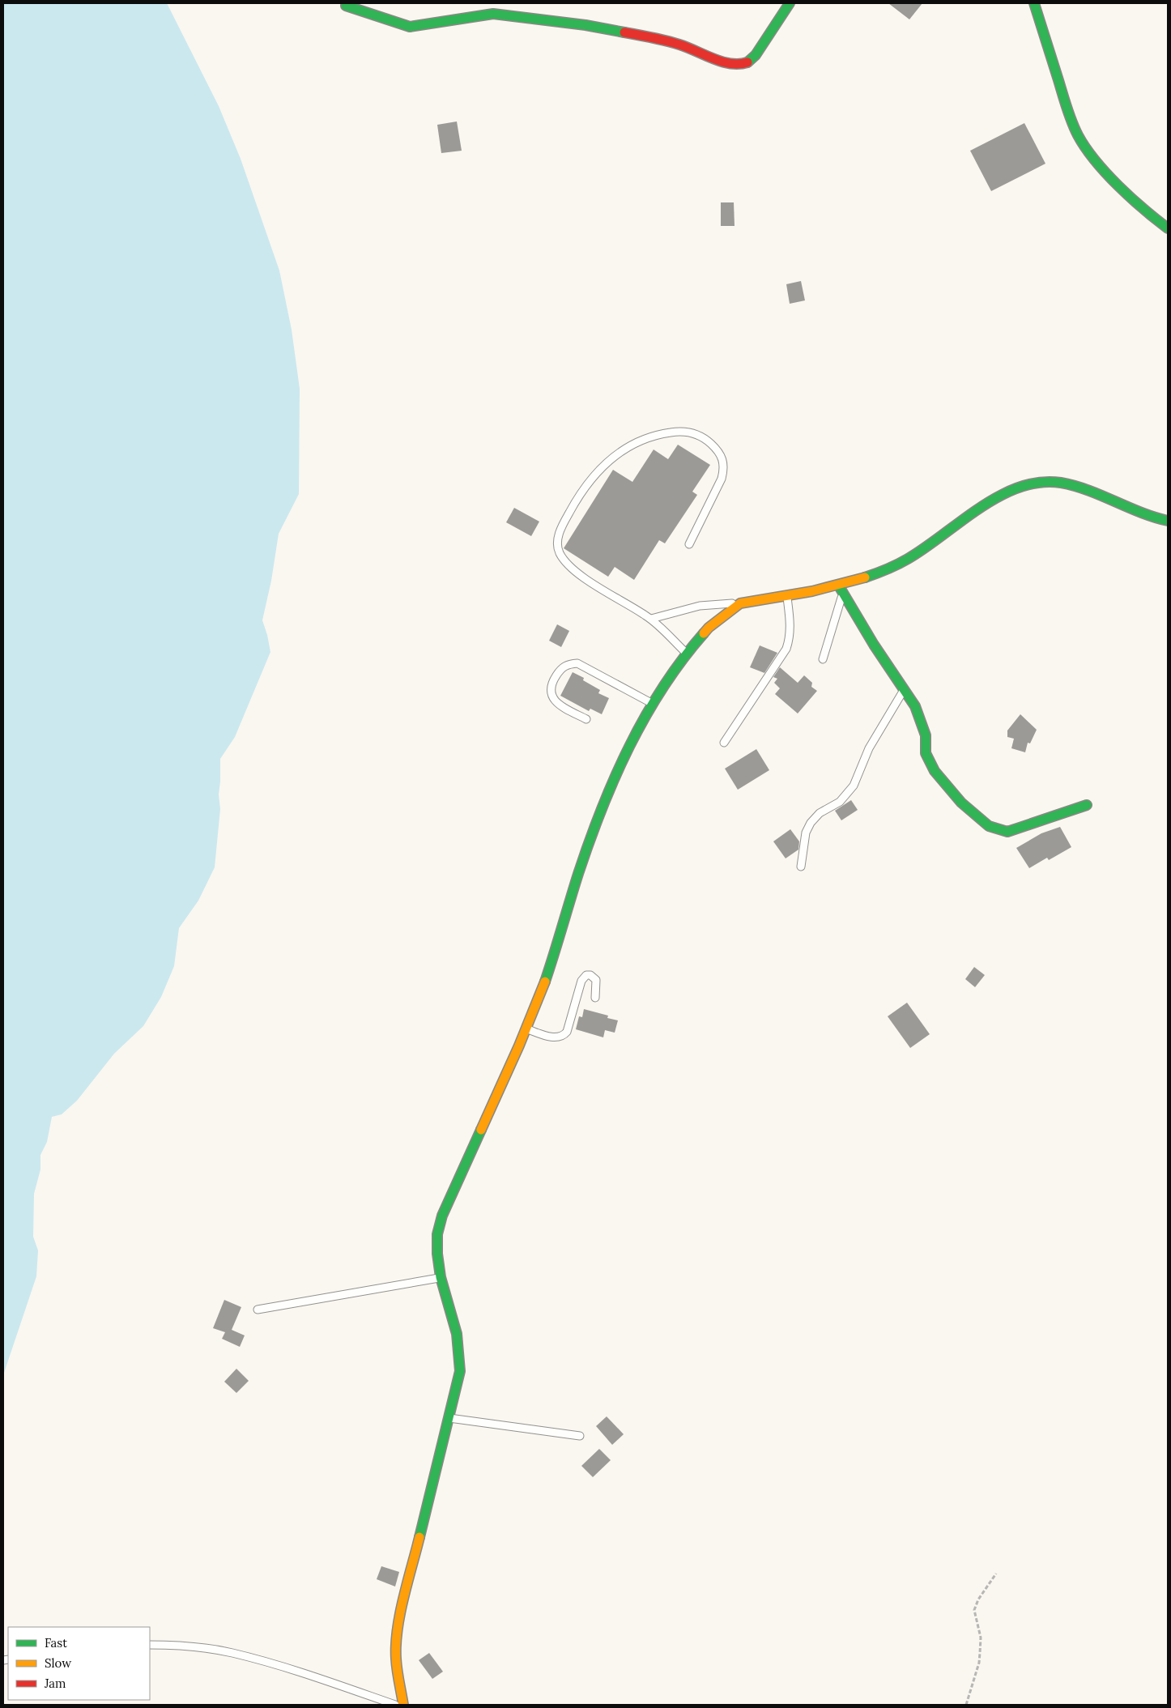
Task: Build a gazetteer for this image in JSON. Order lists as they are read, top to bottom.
{
  "legend": ["Fast", "Slow", "Jam"]
}
